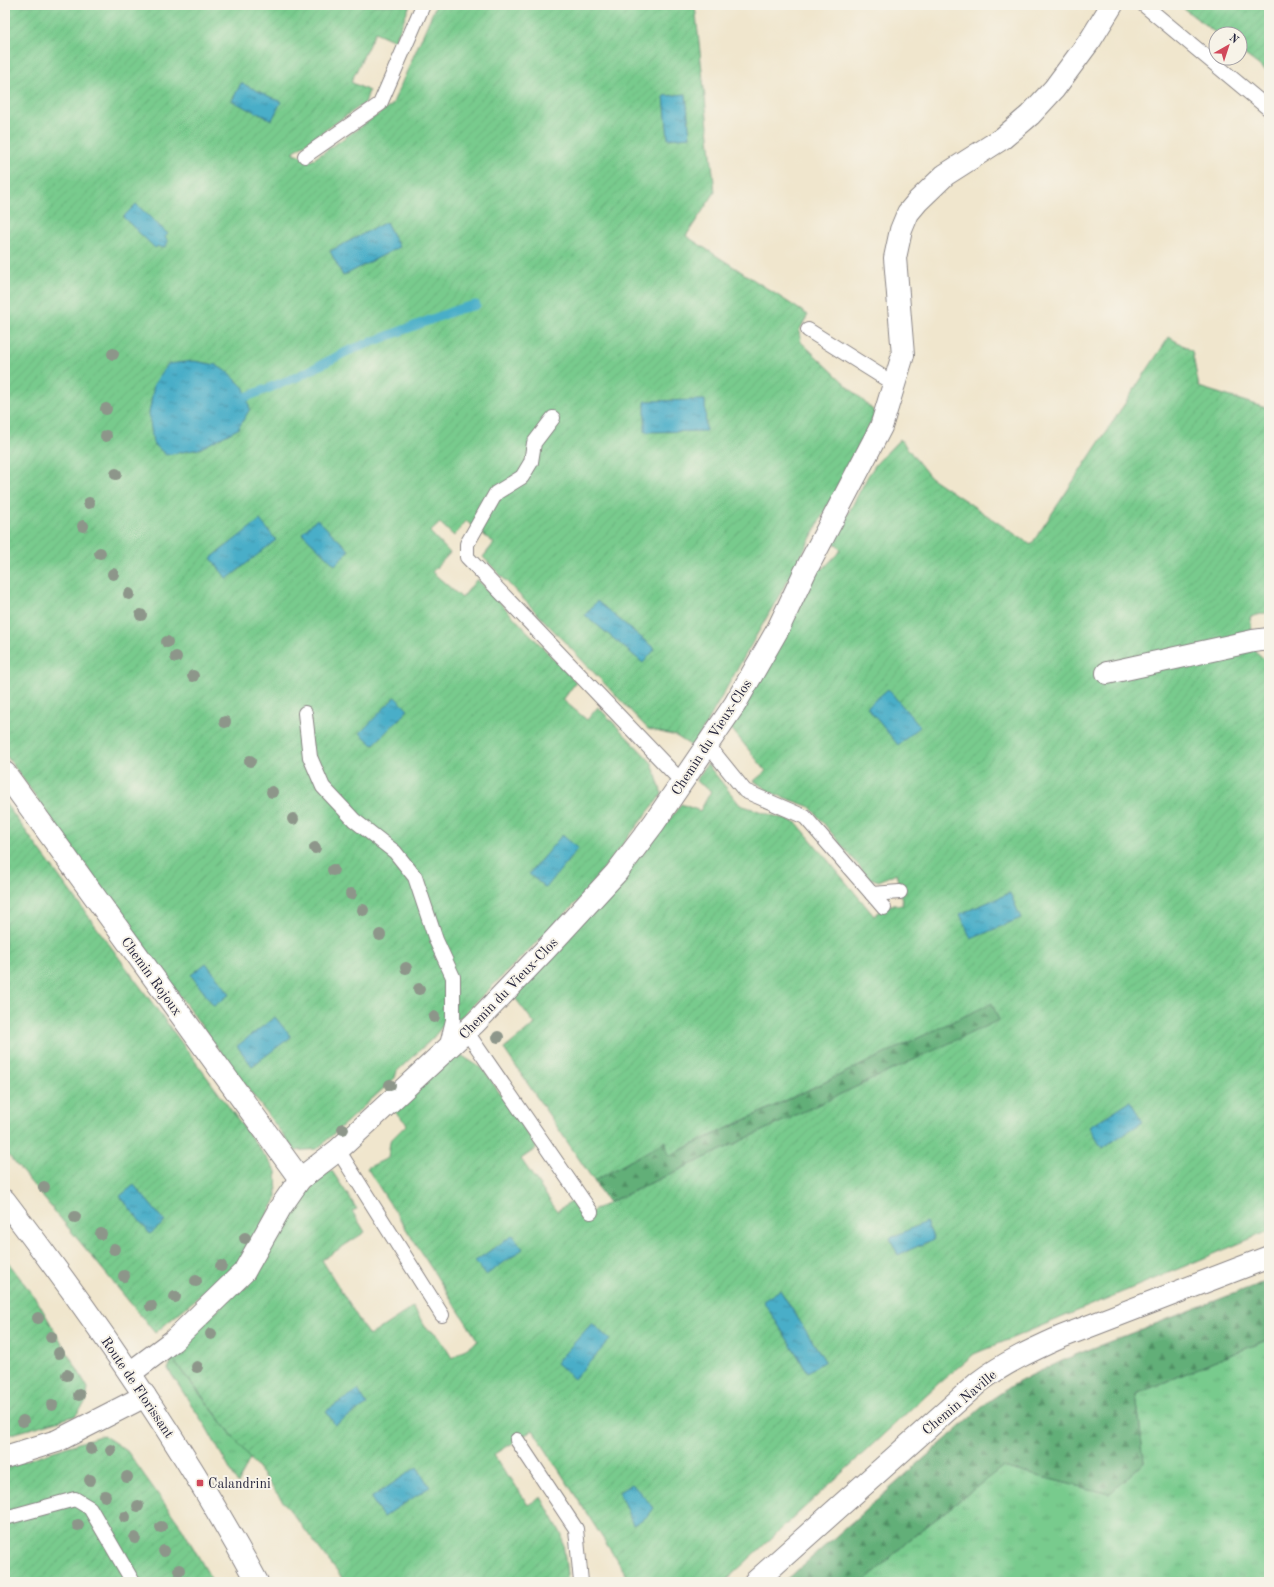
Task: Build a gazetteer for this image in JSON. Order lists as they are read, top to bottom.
{
  "streets": {
    "street": [
      "Chemin du Vieux-Clos",
      "Chemin Rojoux",
      "Route de Florissant",
      "Chemin Naville"
    ]
  },
  "crossings": [
    ["Chemin du Vieux-Clos", "Chemin Rojoux"],
    ["Chemin du Vieux-Clos", "Route de Florissant"]
  ],
  "places": {
    "transit": ["Calandrini"]
  },
  "north": "top right"
}
